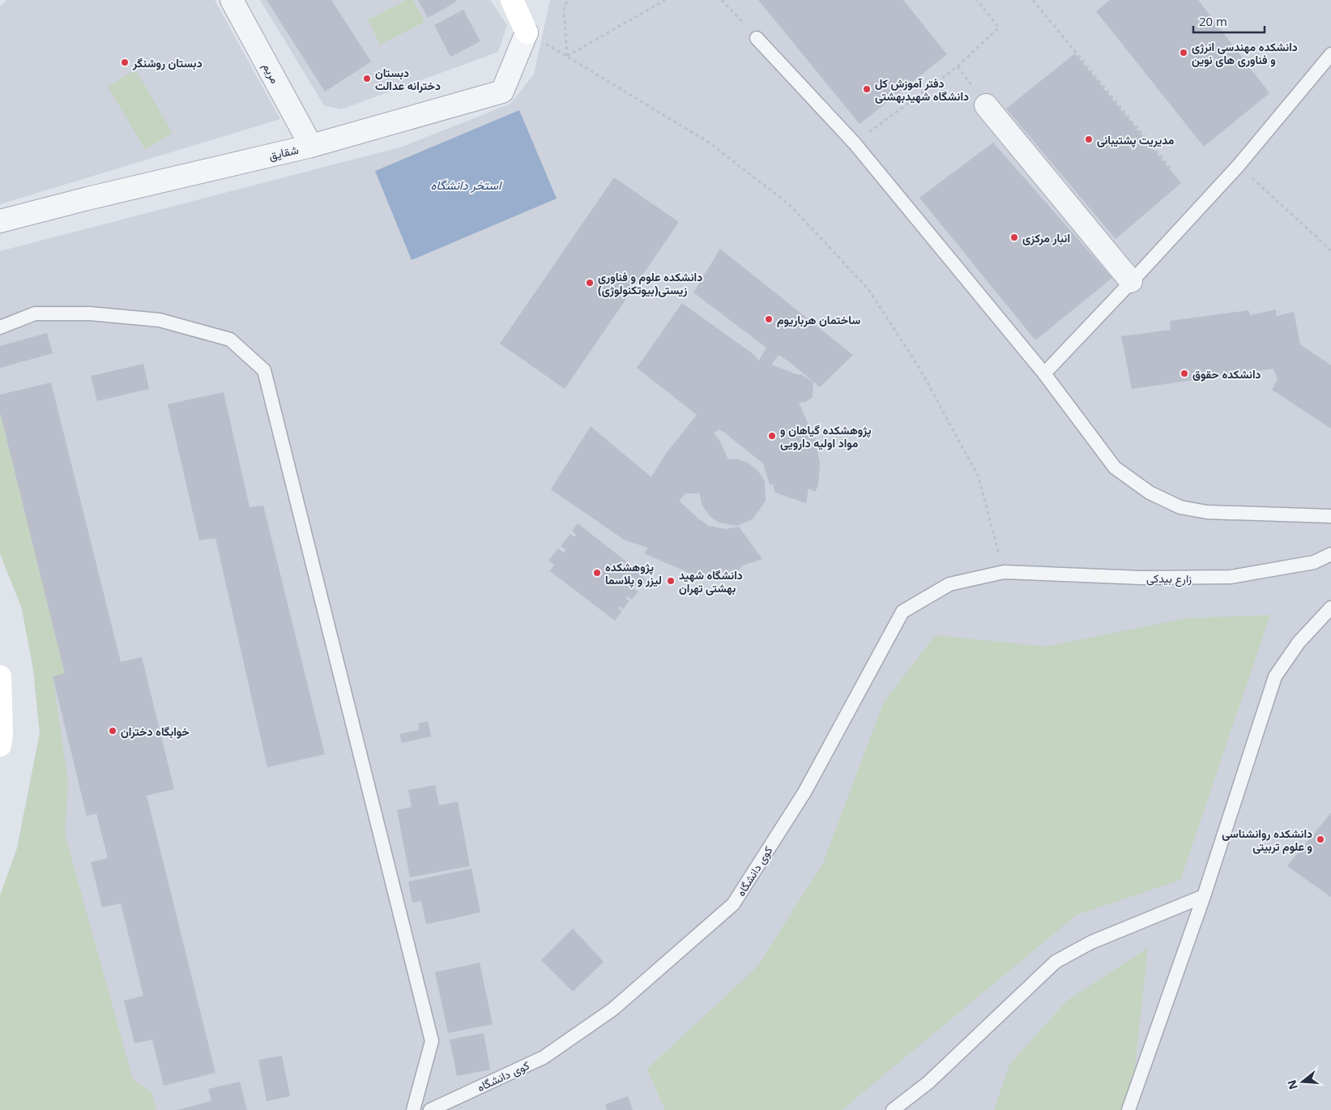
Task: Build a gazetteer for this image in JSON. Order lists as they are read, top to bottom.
{
  "streets": {
    "street": ["مریم", "شقایق"],
    "lane": ["زارع بیدکی", "کوی دانشگاه"]
  },
  "crossings": [
    ["مریم", "شقایق"],
    ["زارع بیدکی", "کوی دانشگاه"]
  ],
  "water": ["استخر دانشگاه"],
  "places": [
    "دانشکده مهندسی انرژی و فناوری های نوین",
    "دبستان روشنگر",
    "دبستان دخترانه عدالت",
    "دفتر آموزش کل دانشگاه شهیدبهشتی",
    "مدیریت پشتیبانی",
    "انبار مرکزی",
    "دانشکده علوم و فناوری زیستی(بیوتکنولوژی)",
    "ساختمان هرباریوم",
    "دانشکده حقوق",
    "پژوهشکده گیاهان و مواد اولیه دارویی",
    "پژوهشکده لیزر و پلاسما",
    "دانشگاه شهید بهشتی تهران",
    "خوابگاه دختران",
    "دانشکده روانشناسی و علوم تربیتی"
  ],
  "scale_bar": "20 m",
  "north": "left"
}
